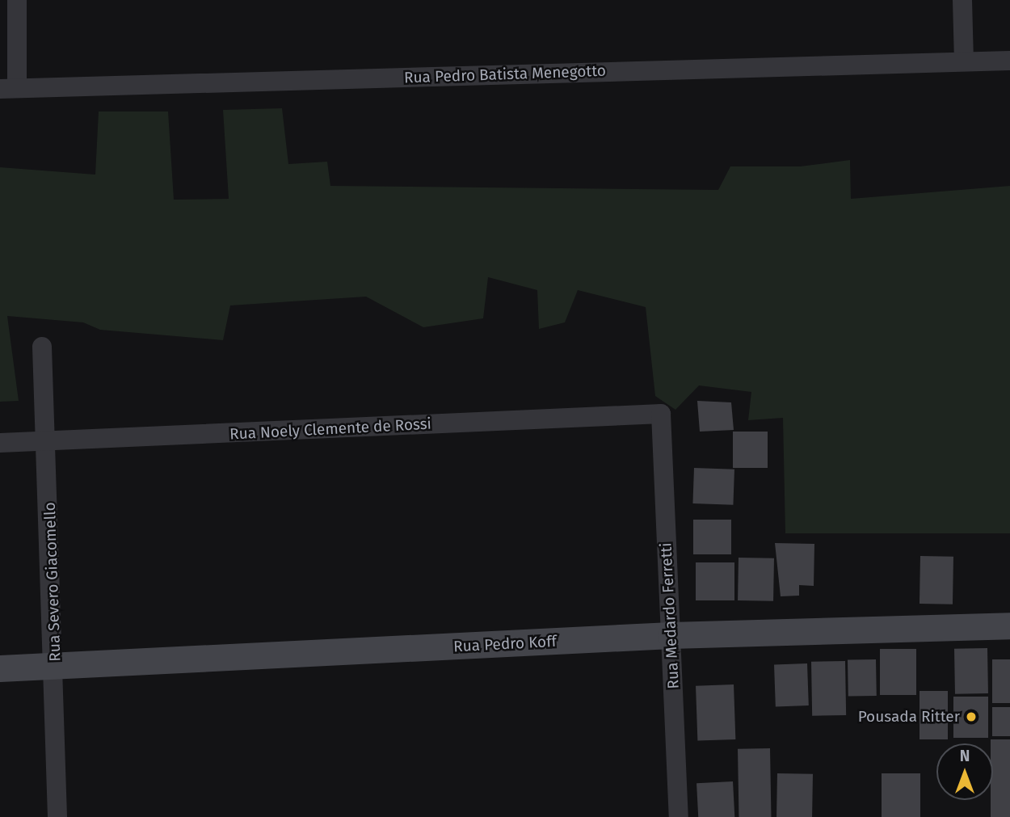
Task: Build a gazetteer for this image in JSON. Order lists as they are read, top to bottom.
{
  "streets": {
    "street": [
      "Rua Pedro Batista Menegotto",
      "Rua Noely Clemente de Rossi",
      "Rua Severo Giacomello",
      "Rua Medardo Ferretti",
      "Rua Pedro Koff"
    ]
  },
  "crossings": [
    ["Rua Noely Clemente de Rossi", "Rua Severo Giacomello"],
    ["Rua Noely Clemente de Rossi", "Rua Medardo Ferretti"],
    ["Rua Severo Giacomello", "Rua Pedro Koff"],
    ["Rua Medardo Ferretti", "Rua Pedro Koff"]
  ],
  "places": ["Pousada Ritter"],
  "north": "top"
}
